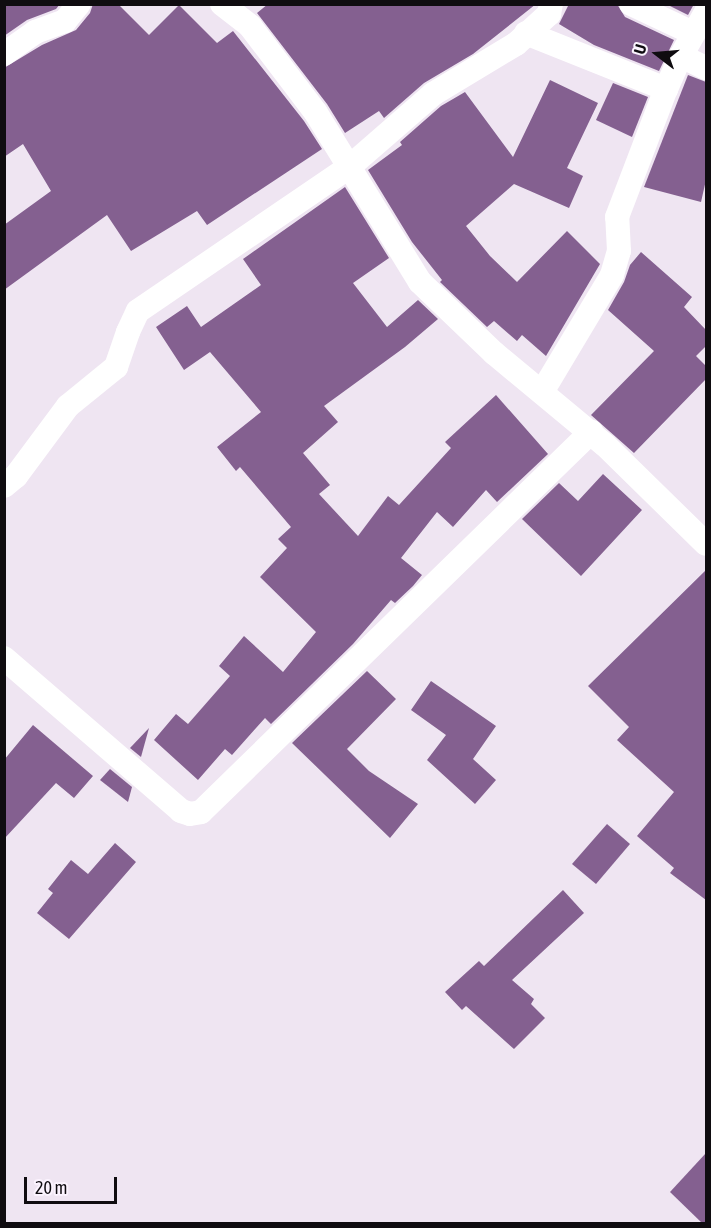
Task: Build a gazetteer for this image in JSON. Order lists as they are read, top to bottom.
{
  "scale_bar": "20 m",
  "north": "left"
}
